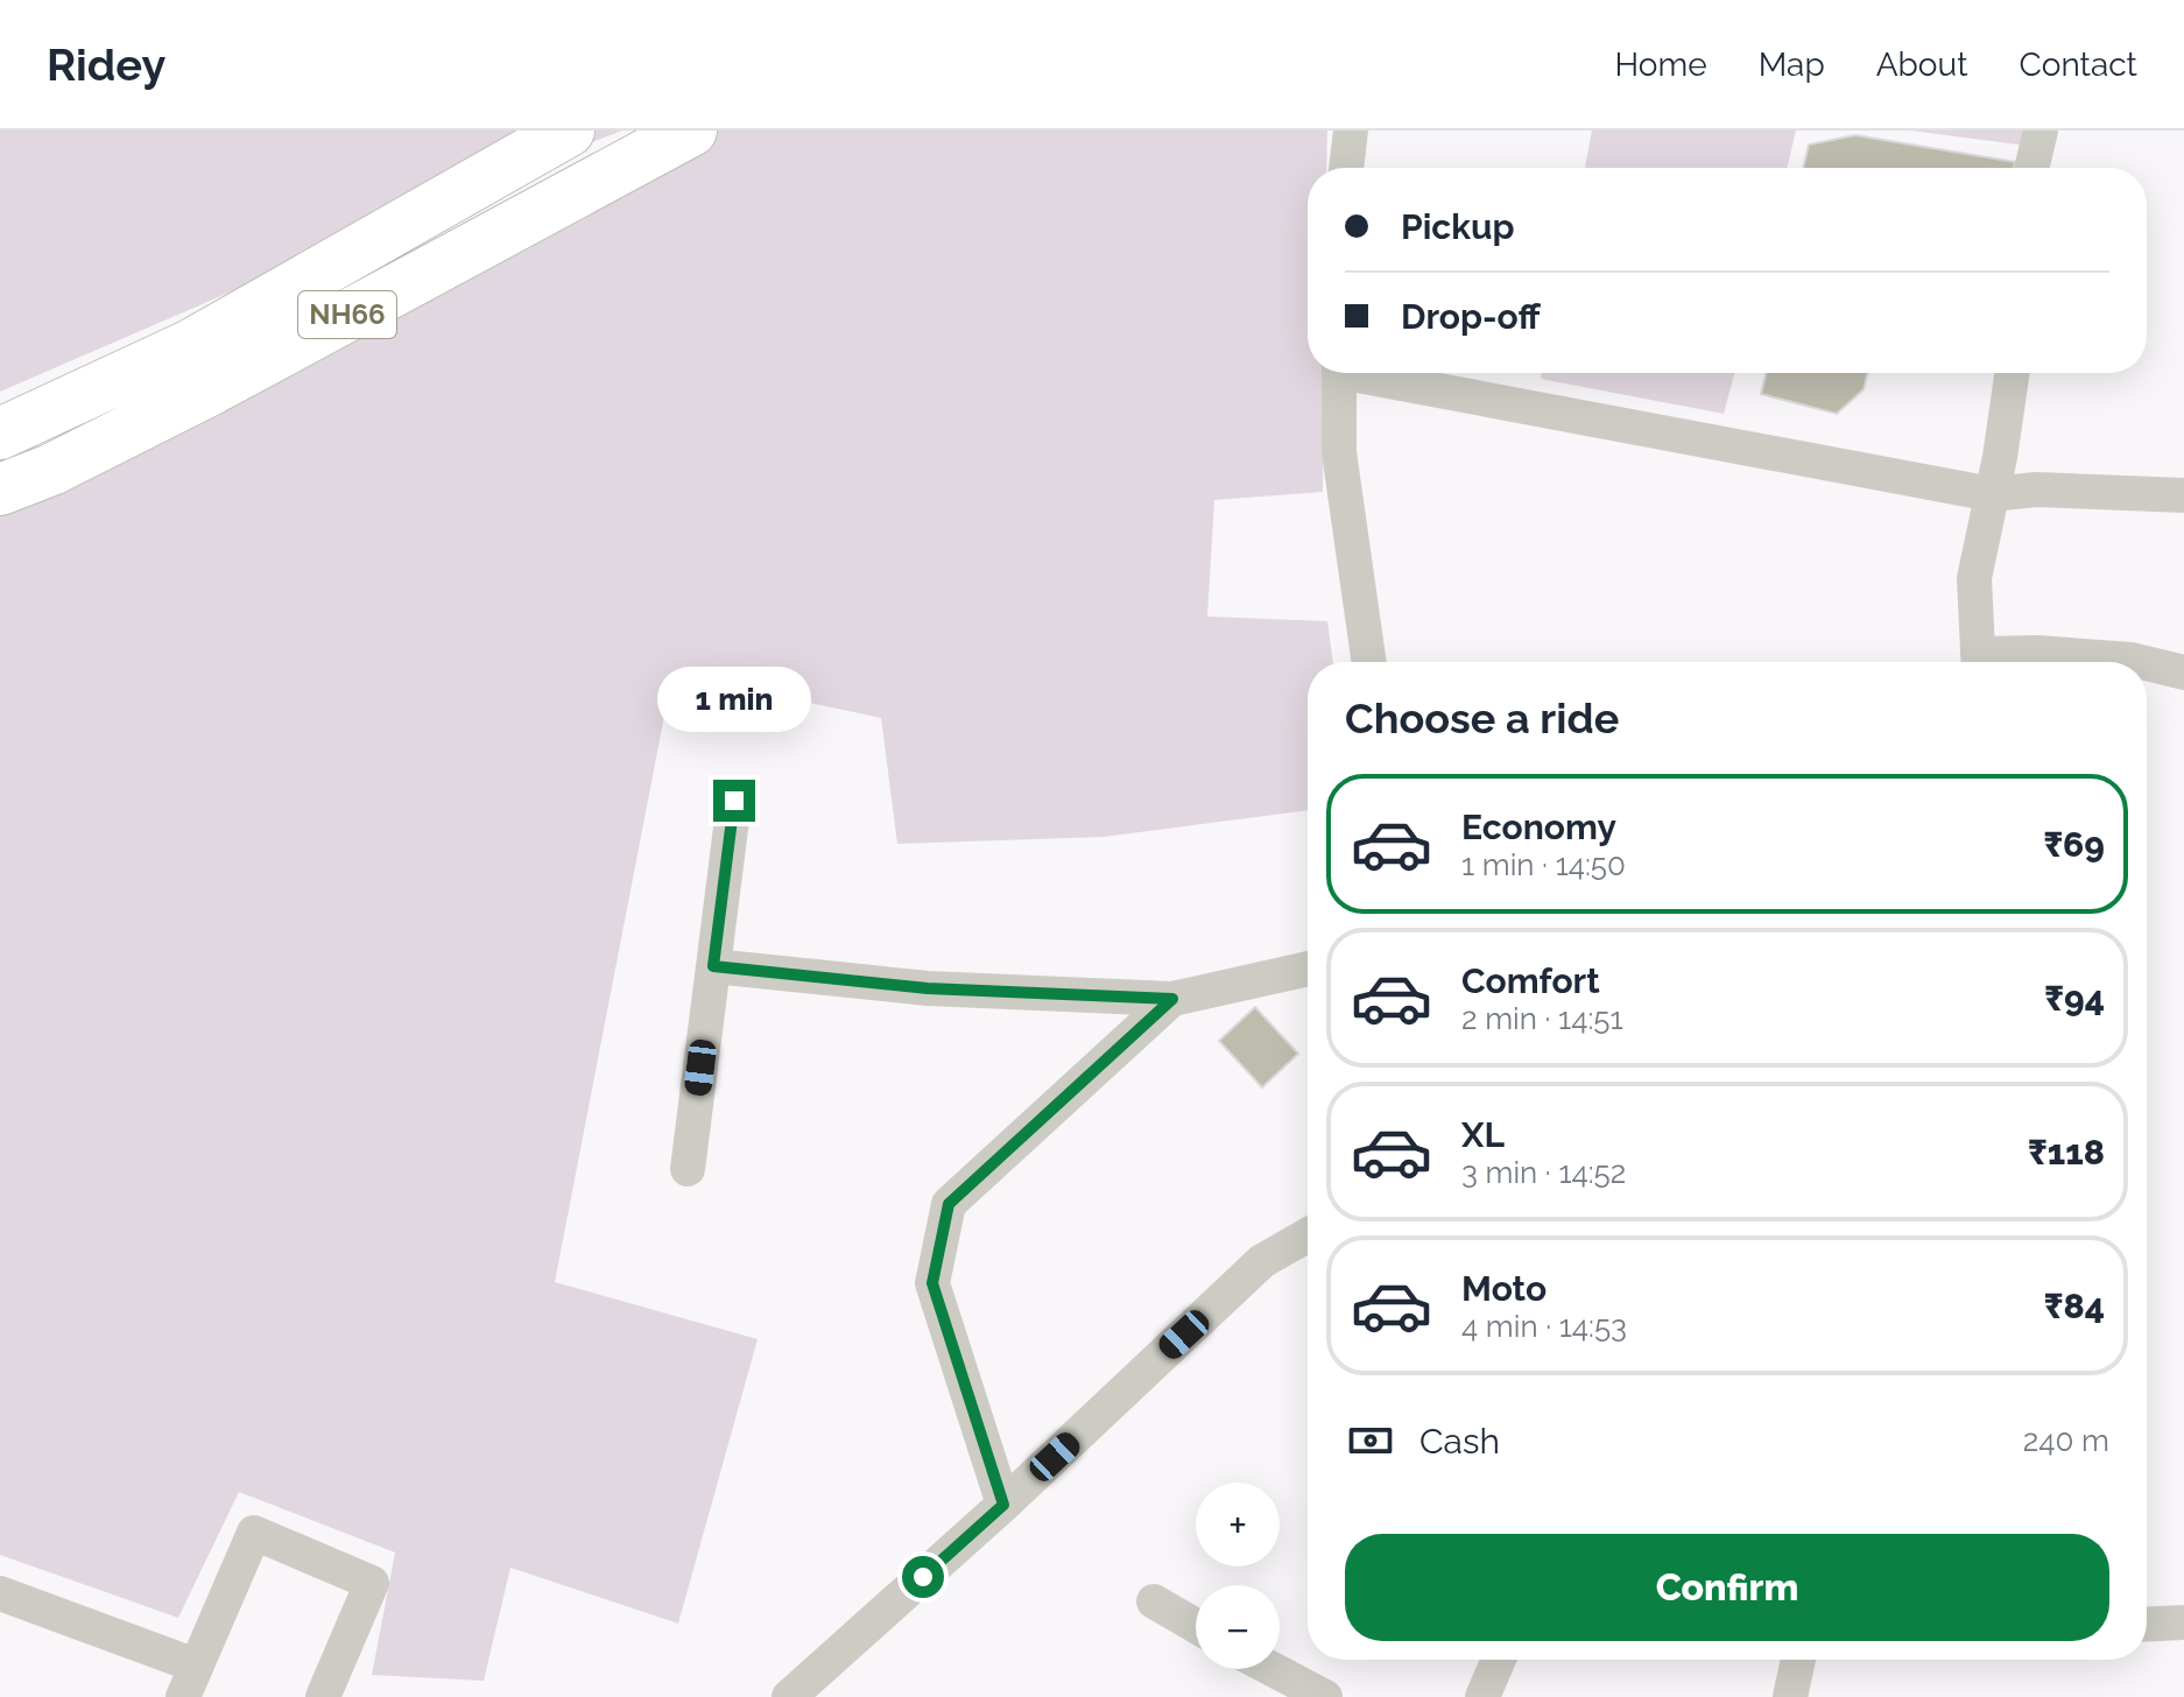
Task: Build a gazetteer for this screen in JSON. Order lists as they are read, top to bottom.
{
  "streets": {
    "highway": ["NH66"]
  },
  "page": {
    "header": "Ridey",
    "nav": [
      "Home",
      "Map",
      "About",
      "Contact"
    ],
    "banner": ["Pickup", "Drop-off"],
    "heading": "Choose a ride",
    "bubble": "1 min",
    "list": [
      {
        "name": "Economy",
        "note": "1 min · 14:50",
        "value": "₹69"
      },
      {
        "name": "Comfort",
        "note": "2 min · 14:51",
        "value": "₹94"
      },
      {
        "name": "XL",
        "note": "3 min · 14:52",
        "value": "₹118"
      },
      {
        "name": "Moto",
        "note": "4 min · 14:53",
        "value": "₹84"
      }
    ],
    "pay": ["Cash", "240 m"],
    "map_buttons": ["+", "−"],
    "buttons": "Confirm"
  }
}
